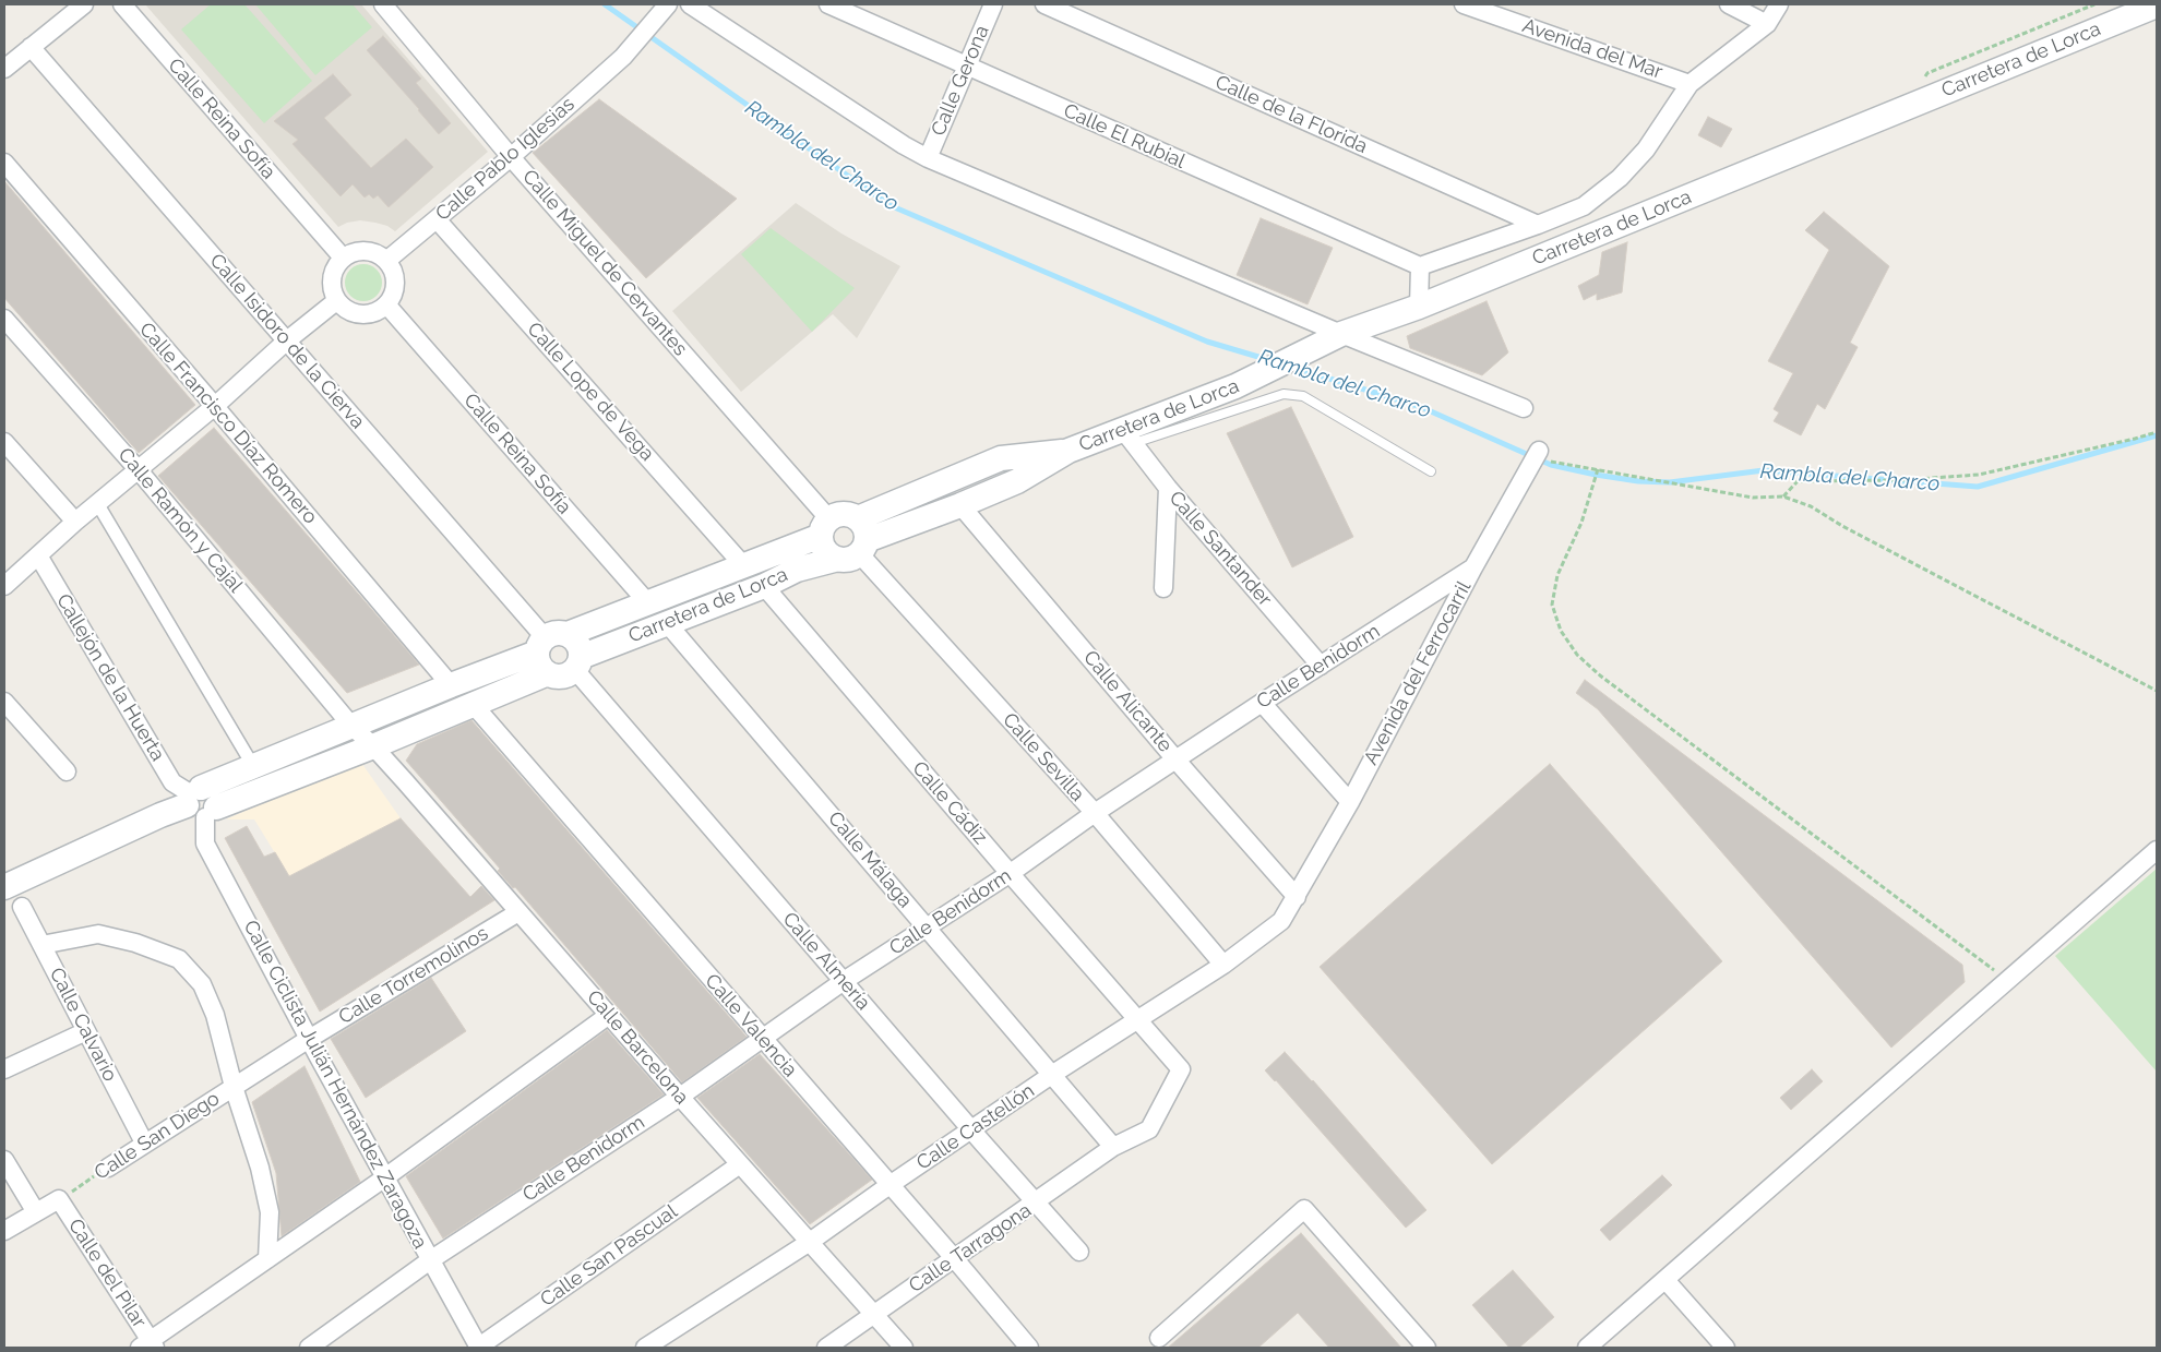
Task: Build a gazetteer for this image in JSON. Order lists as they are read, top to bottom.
{
  "streets": {
    "main road": ["Carretera de Lorca"],
    "street": [
      "Avenida del Mar",
      "Calle Gerona",
      "Calle de la Florida",
      "Calle Reina Sofía",
      "Calle El Rubial",
      "Calle Pablo Iglesias",
      "Calle Miguel de Cervantes",
      "Calle Isidoro de la Cierva",
      "Calle Lope de Vega",
      "Calle Francisco Díaz Romero",
      "Calle Ramón y Cajal",
      "Calle Santander",
      "Calle Benidorm",
      "Avenida del Ferrocarril",
      "Callejón de la Huerta",
      "Calle Alicante",
      "Calle Sevilla",
      "Calle Cádiz",
      "Calle Málaga",
      "Calle Almería",
      "Calle Torremolinos",
      "Calle Calvario",
      "Calle Valencia",
      "Calle Barcelona",
      "Calle Ciclista Julián Hernández Zaragoza",
      "Calle Castellón",
      "Calle San Diego",
      "Calle Tarragona",
      "Calle San Pascual",
      "Calle del Pilar"
    ]
  },
  "crossings": [
    ["Carretera de Lorca", "Calle Reina Sofía"],
    ["Carretera de Lorca", "Calle Miguel de Cervantes"],
    ["Carretera de Lorca", "Calle Isidoro de la Cierva"],
    ["Carretera de Lorca", "Calle Lope de Vega"],
    ["Carretera de Lorca", "Calle Francisco Díaz Romero"],
    ["Carretera de Lorca", "Calle Ramón y Cajal"],
    ["Carretera de Lorca", "Calle Santander"],
    ["Carretera de Lorca", "Callejón de la Huerta"],
    ["Carretera de Lorca", "Calle Alicante"],
    ["Carretera de Lorca", "Calle Sevilla"],
    ["Carretera de Lorca", "Calle Cádiz"],
    ["Carretera de Lorca", "Calle Málaga"],
    ["Carretera de Lorca", "Calle Almería"],
    ["Carretera de Lorca", "Calle Valencia"],
    ["Carretera de Lorca", "Calle Barcelona"],
    ["Carretera de Lorca", "Calle Ciclista Julián Hernández Zaragoza"],
    ["Calle Gerona", "Calle El Rubial"],
    ["Calle Reina Sofía", "Calle Pablo Iglesias"],
    ["Calle Pablo Iglesias", "Calle Miguel de Cervantes"],
    ["Calle Pablo Iglesias", "Calle Lope de Vega"],
    ["Calle Santander", "Calle Benidorm"],
    ["Calle Benidorm", "Avenida del Ferrocarril"],
    ["Calle Benidorm", "Calle Alicante"],
    ["Calle Benidorm", "Calle Sevilla"],
    ["Calle Benidorm", "Calle Cádiz"],
    ["Calle Benidorm", "Calle Málaga"],
    ["Calle Benidorm", "Calle Almería"],
    ["Calle Benidorm", "Calle Valencia"],
    ["Calle Benidorm", "Calle Barcelona"],
    ["Calle Benidorm", "Calle Ciclista Julián Hernández Zaragoza"],
    ["Avenida del Ferrocarril", "Calle Alicante"],
    ["Avenida del Ferrocarril", "Calle Castellón"],
    ["Callejón de la Huerta", "Calle Ciclista Julián Hernández Zaragoza"],
    ["Calle Alicante", "Calle Castellón"],
    ["Calle Sevilla", "Calle Castellón"],
    ["Calle Cádiz", "Calle Castellón"],
    ["Calle Cádiz", "Calle Tarragona"],
    ["Calle Málaga", "Calle Castellón"],
    ["Calle Málaga", "Calle Tarragona"],
    ["Calle Almería", "Calle Castellón"],
    ["Calle Almería", "Calle Tarragona"],
    ["Calle Torremolinos", "Calle Barcelona"],
    ["Calle Torremolinos", "Calle Ciclista Julián Hernández Zaragoza"],
    ["Calle Torremolinos", "Calle San Diego"],
    ["Calle Calvario", "Calle San Diego"],
    ["Calle Valencia", "Calle Castellón"],
    ["Calle Valencia", "Calle Tarragona"],
    ["Calle Barcelona", "Calle Castellón"],
    ["Calle Barcelona", "Calle Tarragona"],
    ["Calle Barcelona", "Calle San Pascual"],
    ["Calle Ciclista Julián Hernández Zaragoza", "Calle San Diego"],
    ["Calle Ciclista Julián Hernández Zaragoza", "Calle San Pascual"],
    ["Calle Castellón", "Calle Tarragona"],
    ["Calle San Diego", "Calle del Pilar"]
  ],
  "water": ["Rambla del Charco"]
}
